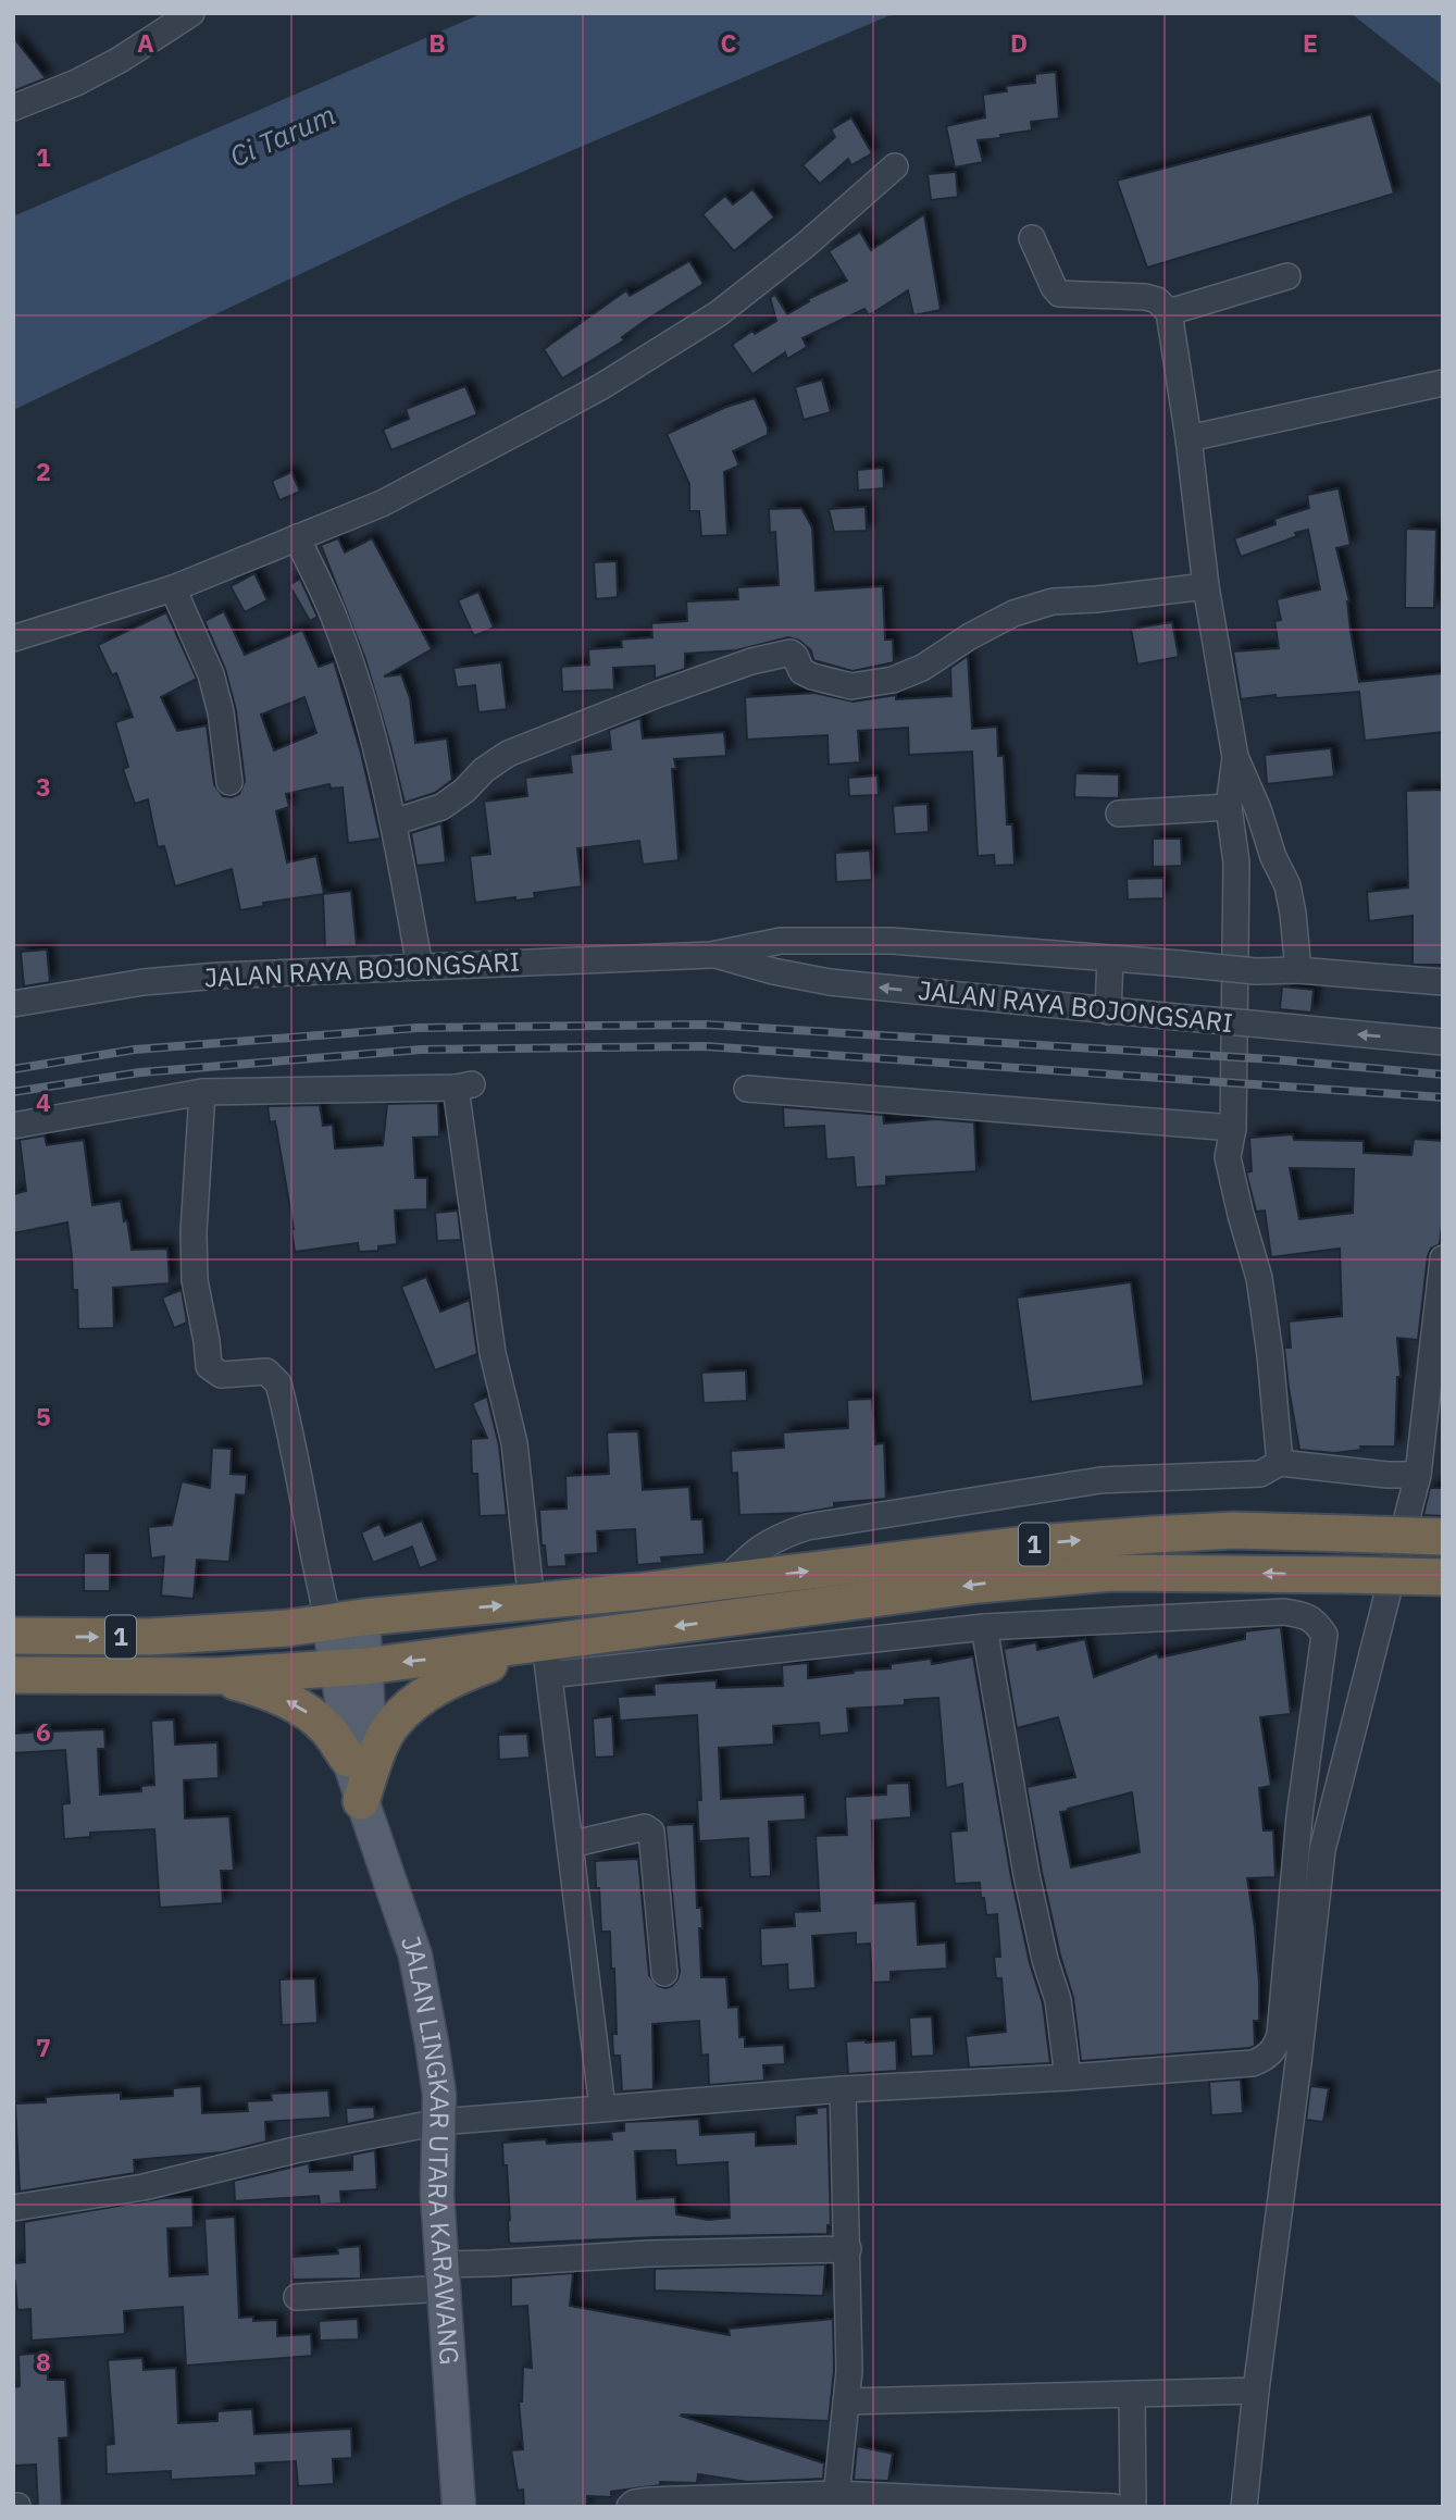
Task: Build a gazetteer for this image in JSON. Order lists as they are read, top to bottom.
{
  "streets": {
    "highway": ["1"],
    "main road": ["JALAN LINGKAR UTARA KARAWANG"],
    "street": ["JALAN RAYA BOJONGSARI"]
  },
  "crossings": [
    ["1", "JALAN LINGKAR UTARA KARAWANG"]
  ],
  "water": ["Ci Tarum"],
  "grid": {
    "columns": [
      "A",
      "B",
      "C",
      "D",
      "E"
    ],
    "rows": [
      "1",
      "2",
      "3",
      "4",
      "5",
      "6",
      "7",
      "8"
    ]
  }
}
